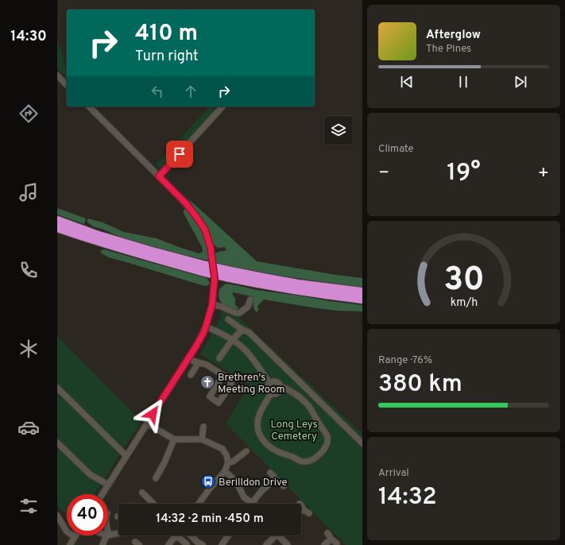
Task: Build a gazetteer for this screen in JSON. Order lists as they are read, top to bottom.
{
  "parks": ["Long Leys Cemetery"],
  "places": {
    "church": ["Brethren's Meeting Room"],
    "bus stop": ["Berilldon Drive"]
  },
  "page": {
    "tabs": "14:30",
    "turn": ["410 m", "Turn right"],
    "song": ["Afterglow", "The Pines"],
    "tile": [
      "Climate",
      ["Range · 76%", "380 km"],
      ["Arrival", "14:32"]
    ],
    "heat": ["−", "19°", "+"],
    "limit": "40",
    "trip": "14:32 · 2 min · 450 m",
    "gauge": ["30", "km/h"]
  }
}
